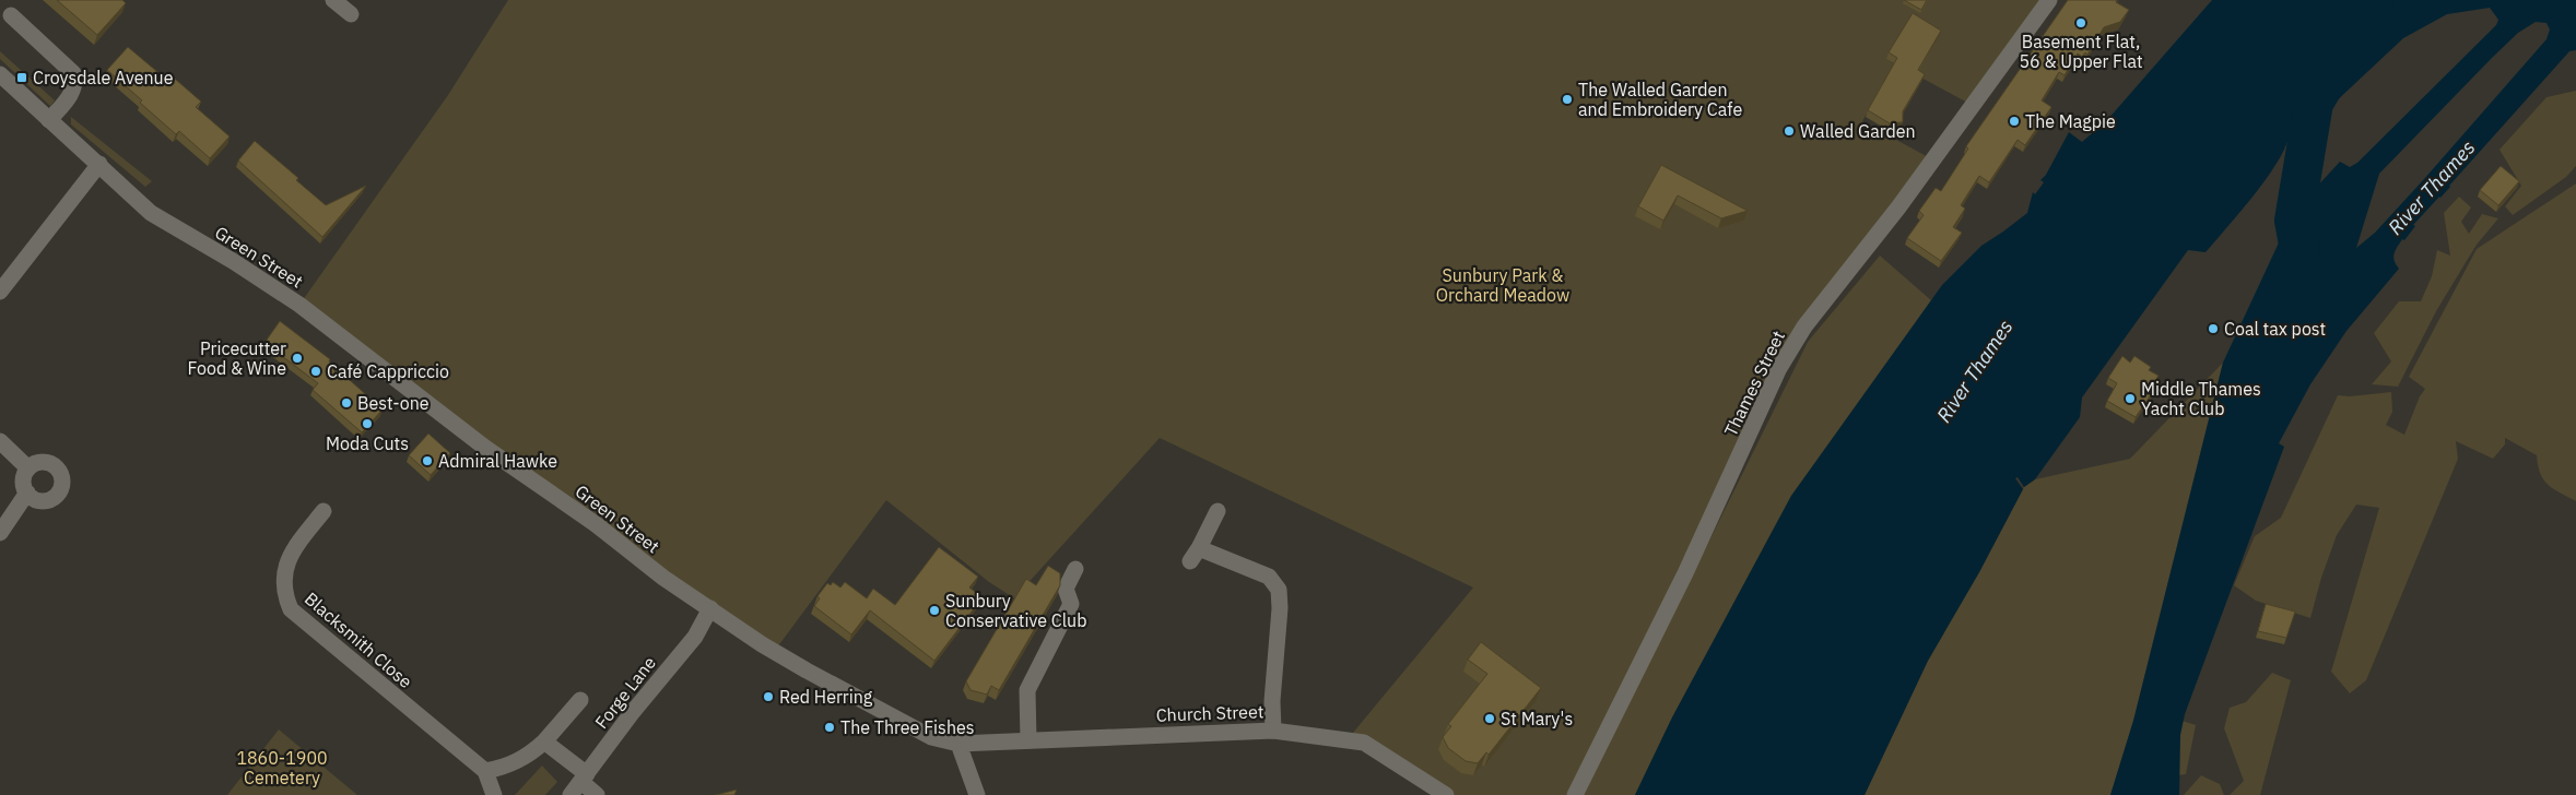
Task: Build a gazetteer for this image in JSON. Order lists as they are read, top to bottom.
{
  "streets": {
    "street": [
      "Green Street",
      "Thames Street",
      "Blacksmith Close",
      "Forge Lane",
      "Church Street"
    ]
  },
  "crossings": [
    ["Green Street", "Forge Lane"],
    ["Green Street", "Church Street"]
  ],
  "water": ["River Thames"],
  "parks": ["Sunbury Park & Orchard Meadow", "1860-1900 Cemetery"],
  "places": {
    "other": [
      "Basement Flat, 56 & Upper Flat",
      "The Walled Garden and Embroidery Cafe",
      "The Magpie",
      "Walled Garden",
      "Coal tax post",
      "Pricecutter Food & Wine",
      "Café Cappriccio",
      "Middle Thames Yacht Club",
      "Best-one",
      "Moda Cuts",
      "Admiral Hawke",
      "Sunbury Conservative Club",
      "Red Herring",
      "St Mary's",
      "The Three Fishes"
    ],
    "transit": ["Croysdale Avenue"]
  }
}
